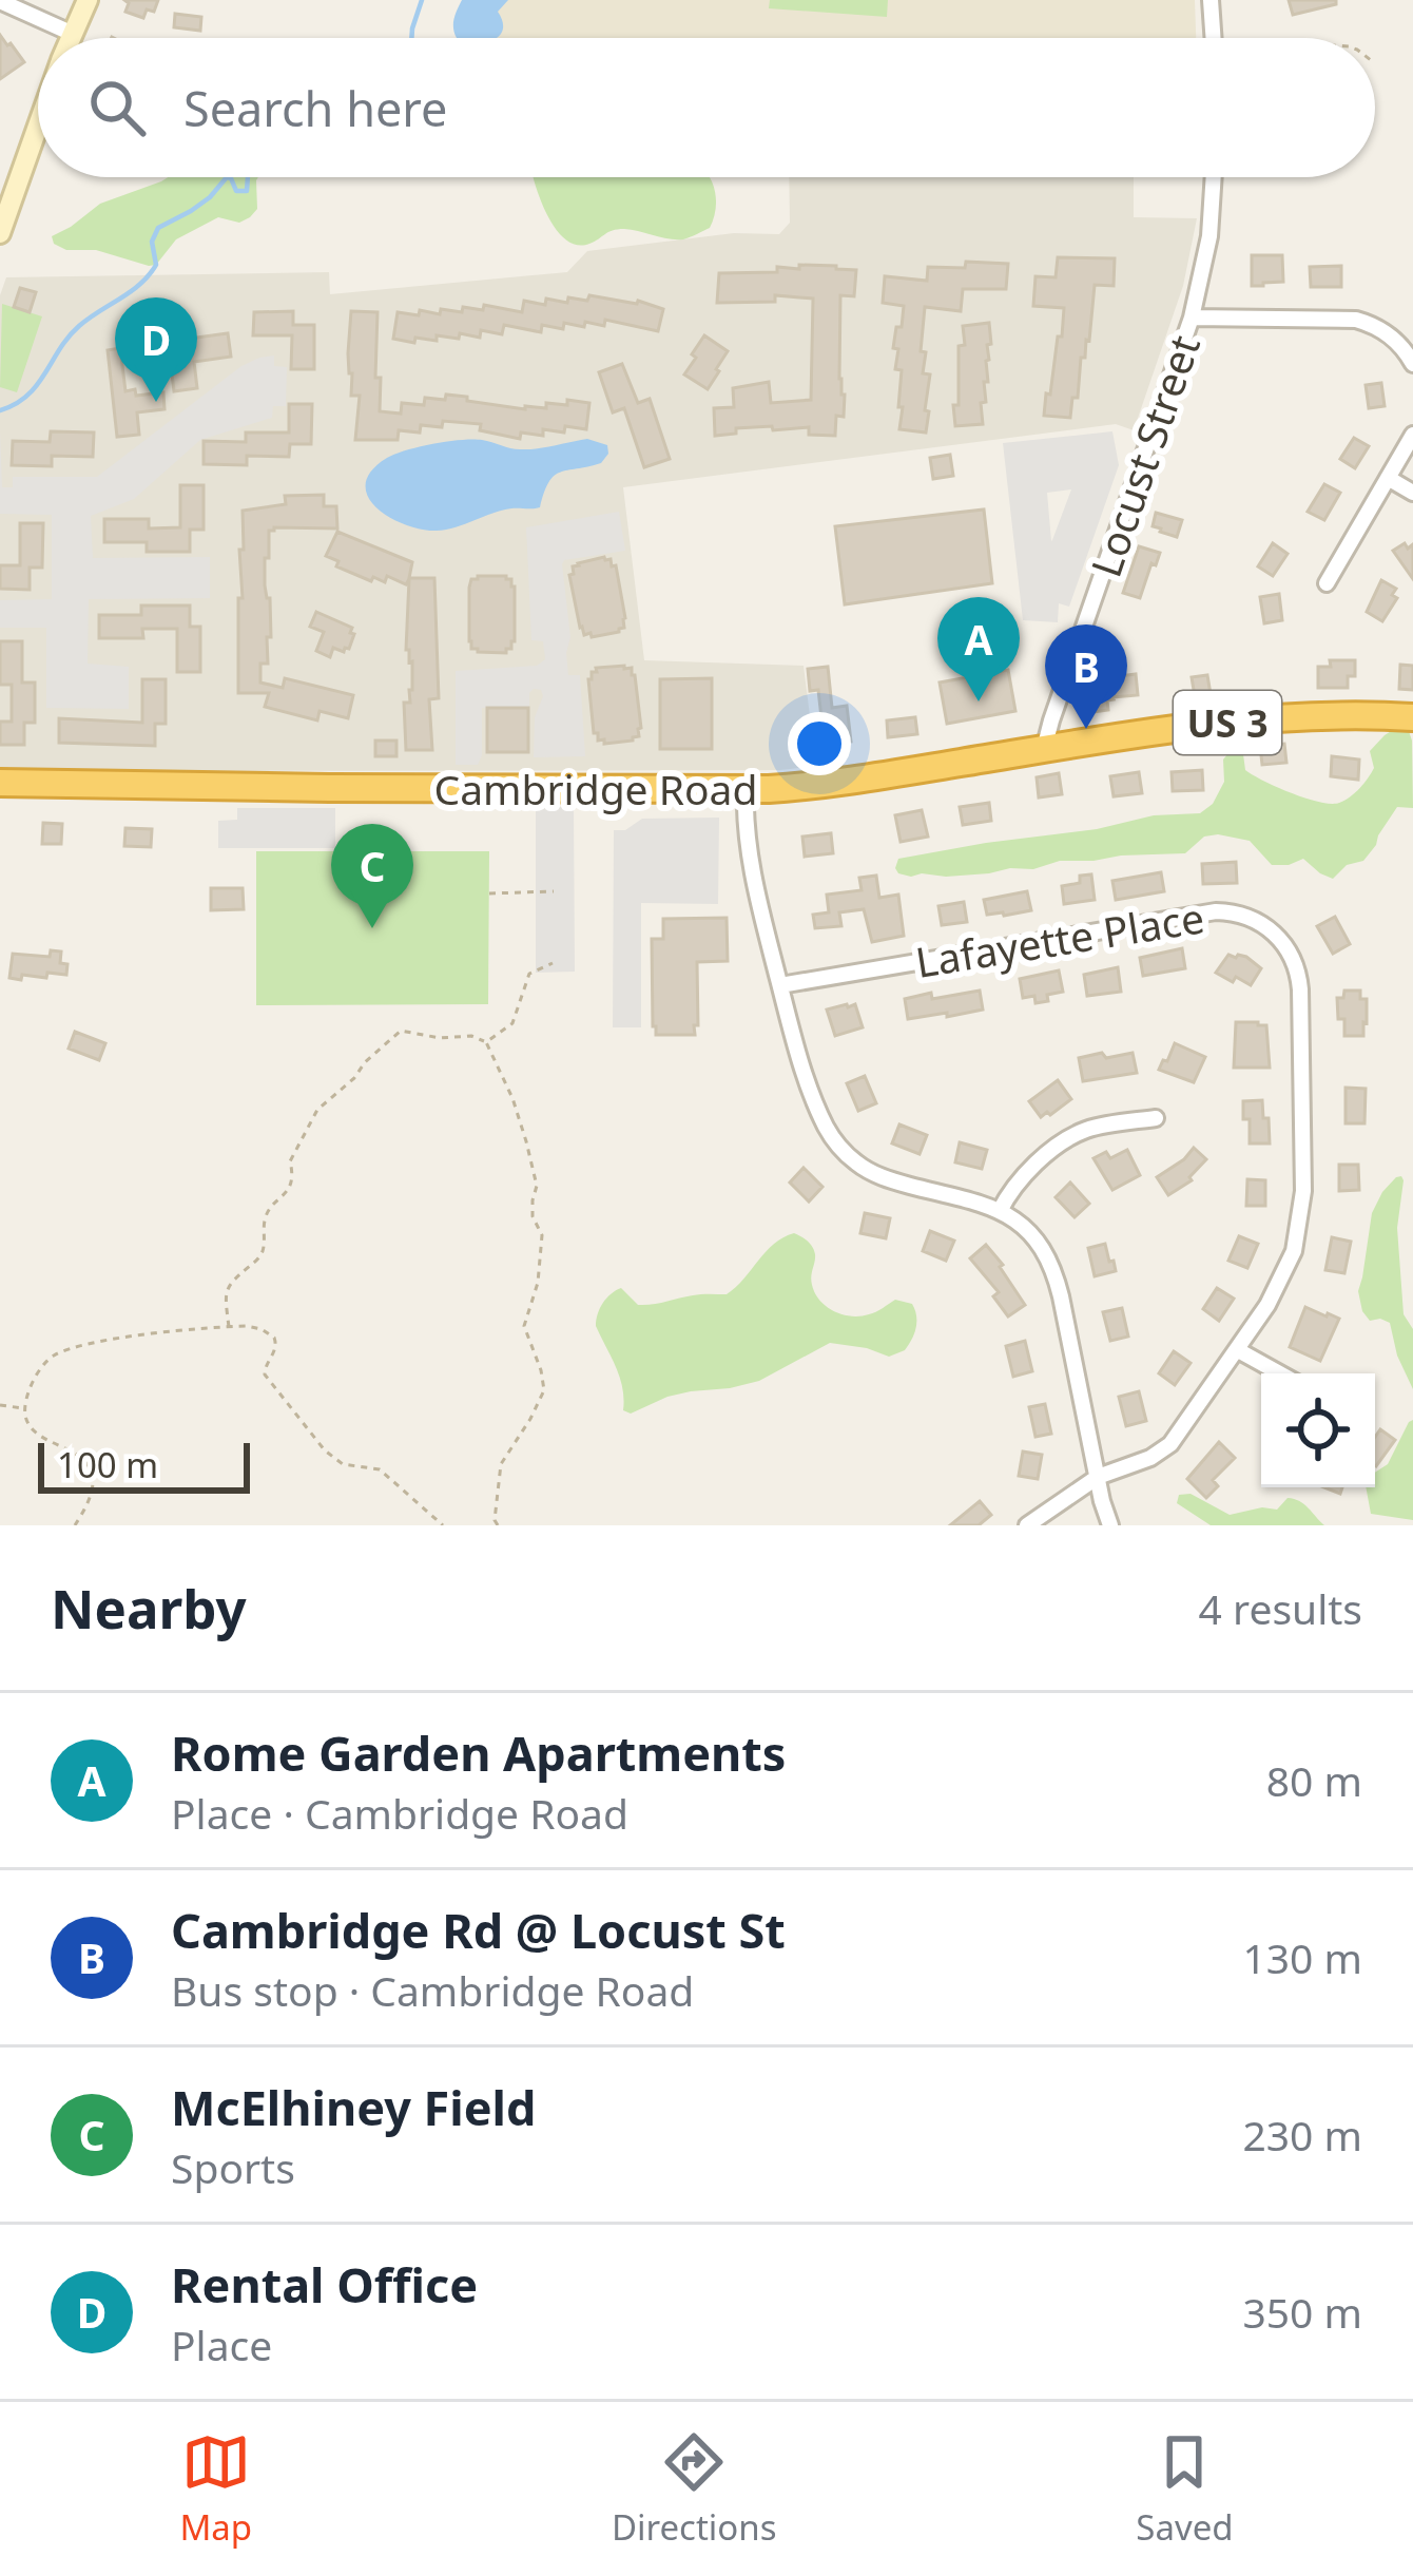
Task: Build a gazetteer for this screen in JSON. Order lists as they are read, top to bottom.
{
  "streets": {
    "highway": ["US 3", "Cambridge Road"],
    "street": ["Locust Street", "Lafayette Place"]
  },
  "crossings": [
    ["Locust Street", "Cambridge Road"]
  ],
  "scale_bar": "100 m",
  "page": {
    "search": "Search here",
    "pins": [
      "D",
      "A",
      "B",
      "C"
    ],
    "scale": "100 m",
    "heading": ["Nearby", "4 results"],
    "list": [
      {
        "mark": "A",
        "name": "Rome Garden Apartments",
        "note": "Place · Cambridge Road",
        "value": "80 m"
      },
      {
        "mark": "B",
        "name": "Cambridge Rd @ Locust St",
        "note": "Bus stop · Cambridge Road",
        "value": "130 m"
      },
      {
        "mark": "C",
        "name": "McElhiney Field",
        "note": "Sports",
        "value": "230 m"
      },
      {
        "mark": "D",
        "name": "Rental Office",
        "note": "Place",
        "value": "350 m"
      }
    ],
    "nav": ["Map", "Directions", "Saved"]
  }
}
